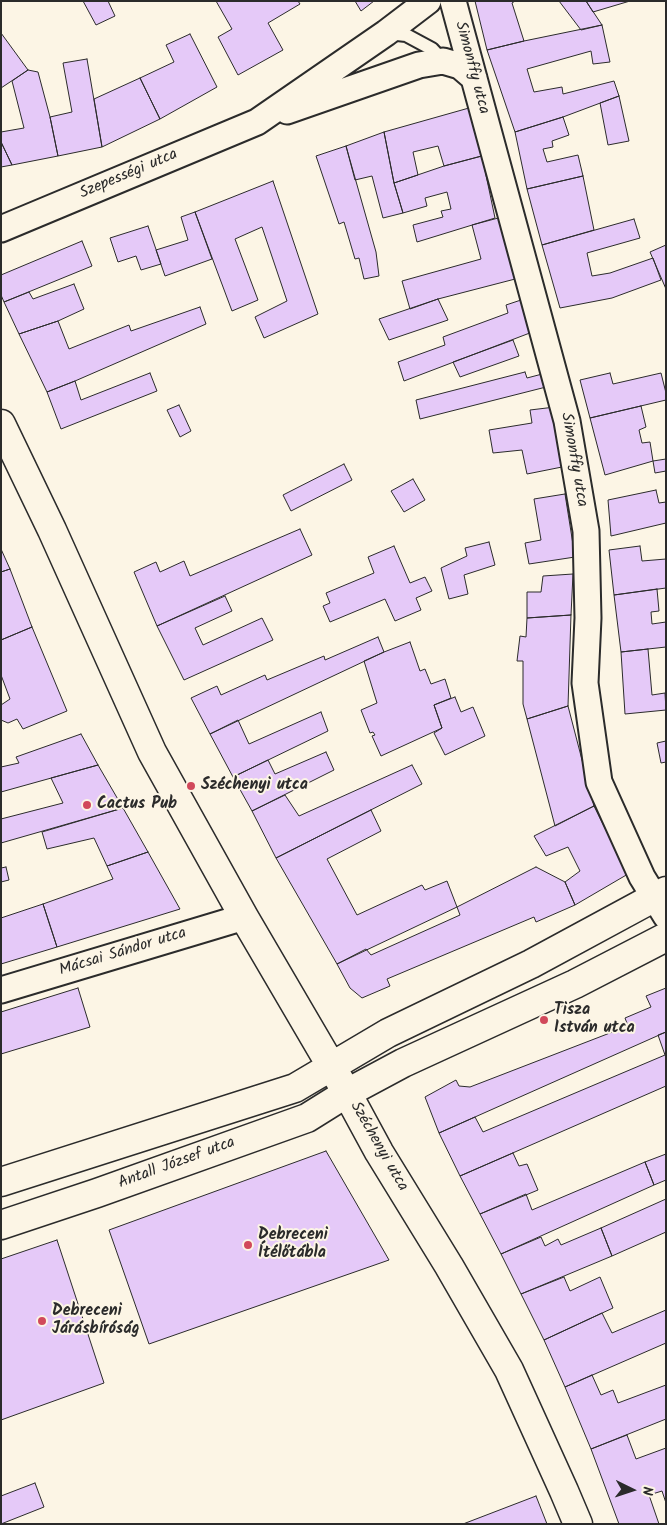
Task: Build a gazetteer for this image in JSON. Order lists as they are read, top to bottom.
{
  "streets": {
    "street": [
      "Simonffy utca",
      "Szepességi utca",
      "Mácsai Sándor utca",
      "Széchenyi utca",
      "Antall József utca"
    ]
  },
  "crossings": [
    ["Mácsai Sándor utca", "Széchenyi utca"],
    ["Széchenyi utca", "Antall József utca"]
  ],
  "places": [
    "Széchenyi utca",
    "Cactus Pub",
    "Tisza István utca",
    "Debreceni Ítélőtábla",
    "Debreceni Járásbíróság"
  ],
  "north": "right"
}
